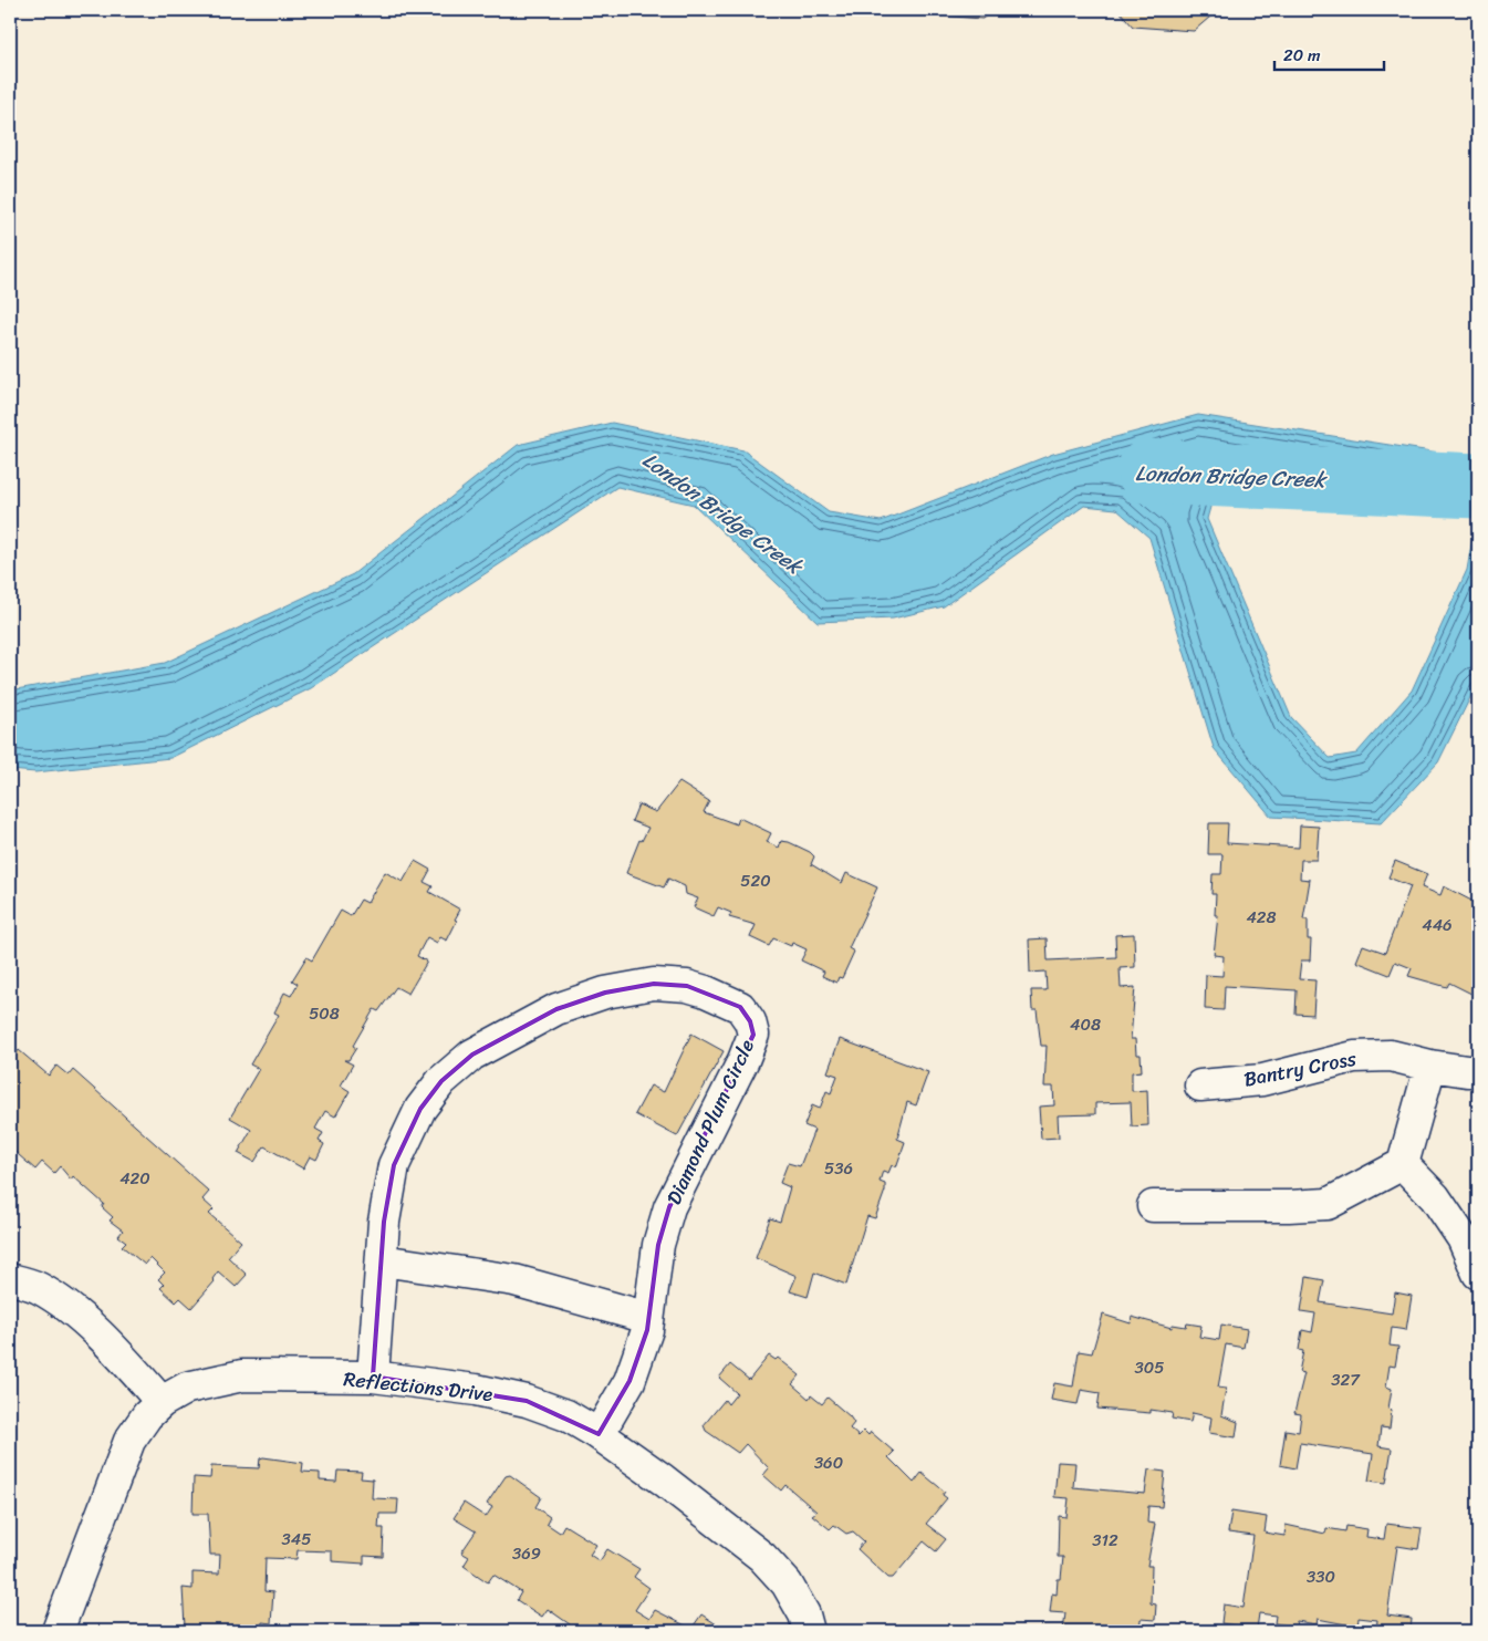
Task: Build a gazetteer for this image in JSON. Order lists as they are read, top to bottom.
{
  "streets": {
    "street": ["Bantry Cross", "Diamond Plum Circle", "Reflections Drive"]
  },
  "crossings": [
    ["Diamond Plum Circle", "Reflections Drive"]
  ],
  "water": ["London Bridge Creek"],
  "house_numbers": [
    "520",
    "428",
    "446",
    "508",
    "408",
    "536",
    "420",
    "305",
    "327",
    "360",
    "345",
    "312",
    "369",
    "330"
  ],
  "scale_bar": "20 m"
}
